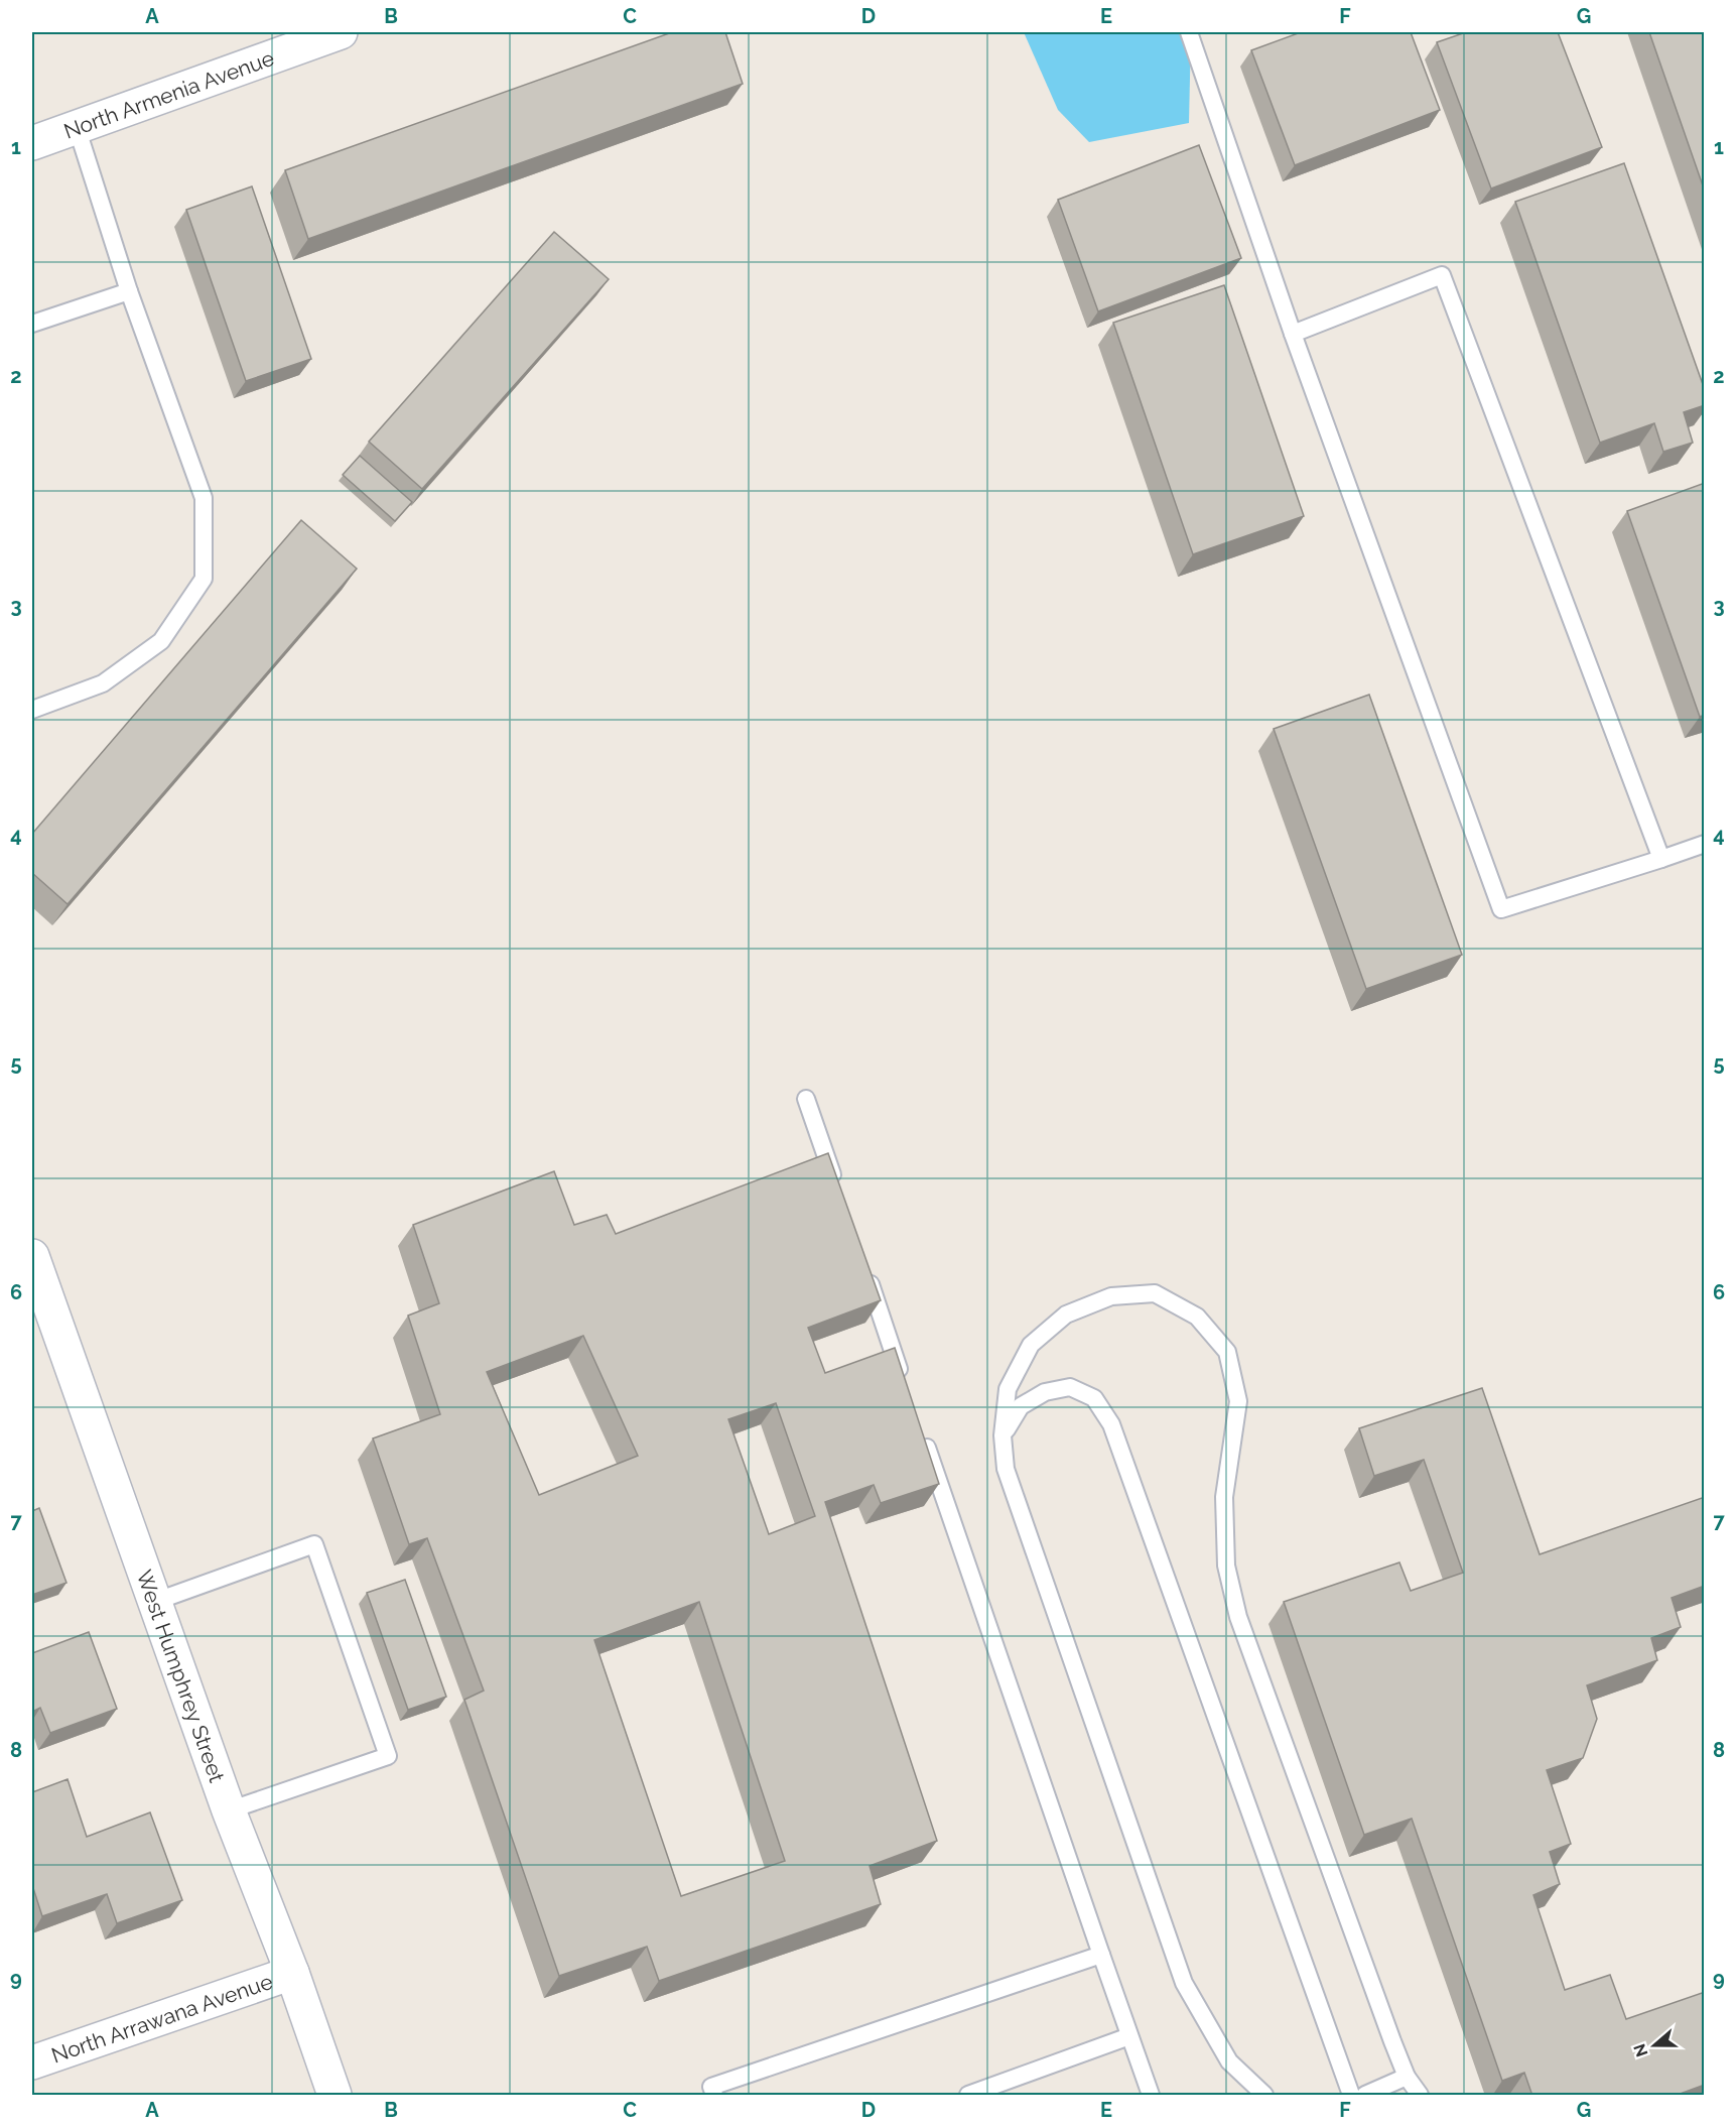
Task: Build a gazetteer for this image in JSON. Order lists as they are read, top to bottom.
{
  "streets": {
    "street": ["North Armenia Avenue", "West Humphrey Street", "North Arrawana Avenue"]
  },
  "crossings": [
    ["West Humphrey Street", "North Arrawana Avenue"]
  ],
  "north": "left",
  "grid": {
    "columns": [
      "A",
      "B",
      "C",
      "D",
      "E",
      "F",
      "G"
    ],
    "rows": [
      "1",
      "2",
      "3",
      "4",
      "5",
      "6",
      "7",
      "8",
      "9"
    ]
  }
}
